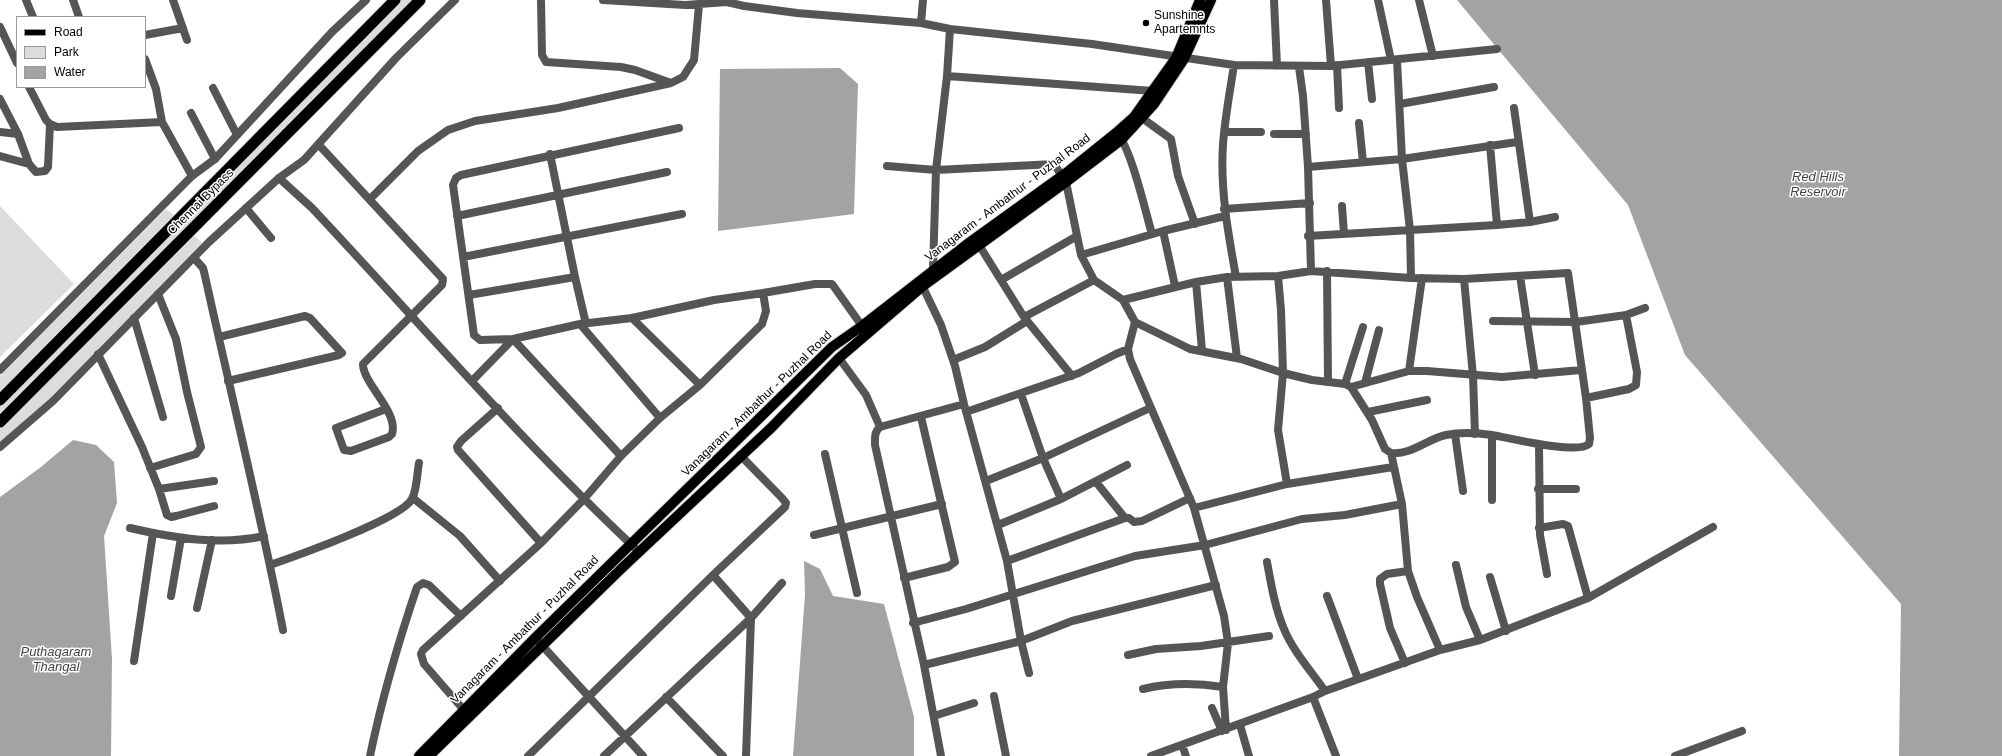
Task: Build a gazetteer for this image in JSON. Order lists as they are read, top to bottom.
{
  "streets": {
    "highway": ["Chennai Bypass"],
    "main road": ["Vanagaram - Ambathur - Puzhal Road"]
  },
  "water": ["Red Hills Reservoir", "Puthagaram Thangal"],
  "places": ["Sunshine Apartemnts"],
  "legend": ["Road", "Park", "Water"]
}
